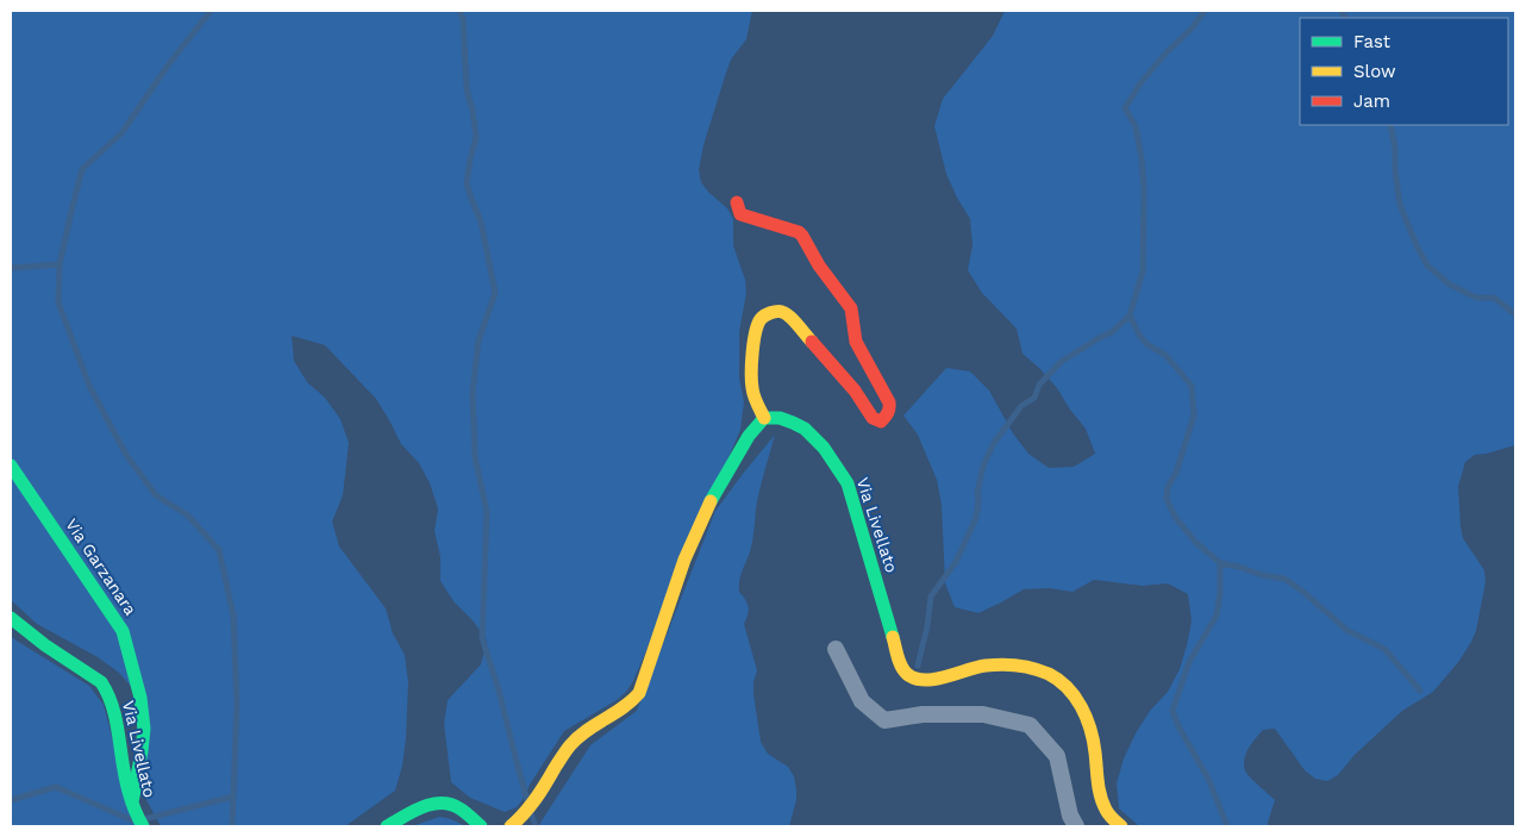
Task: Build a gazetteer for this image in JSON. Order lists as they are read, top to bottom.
{
  "streets": {
    "main road": ["Via Livellato", "Via Garzanara"]
  },
  "crossings": [
    ["Via Livellato", "Via Garzanara"]
  ],
  "legend": ["Fast", "Slow", "Jam"]
}
